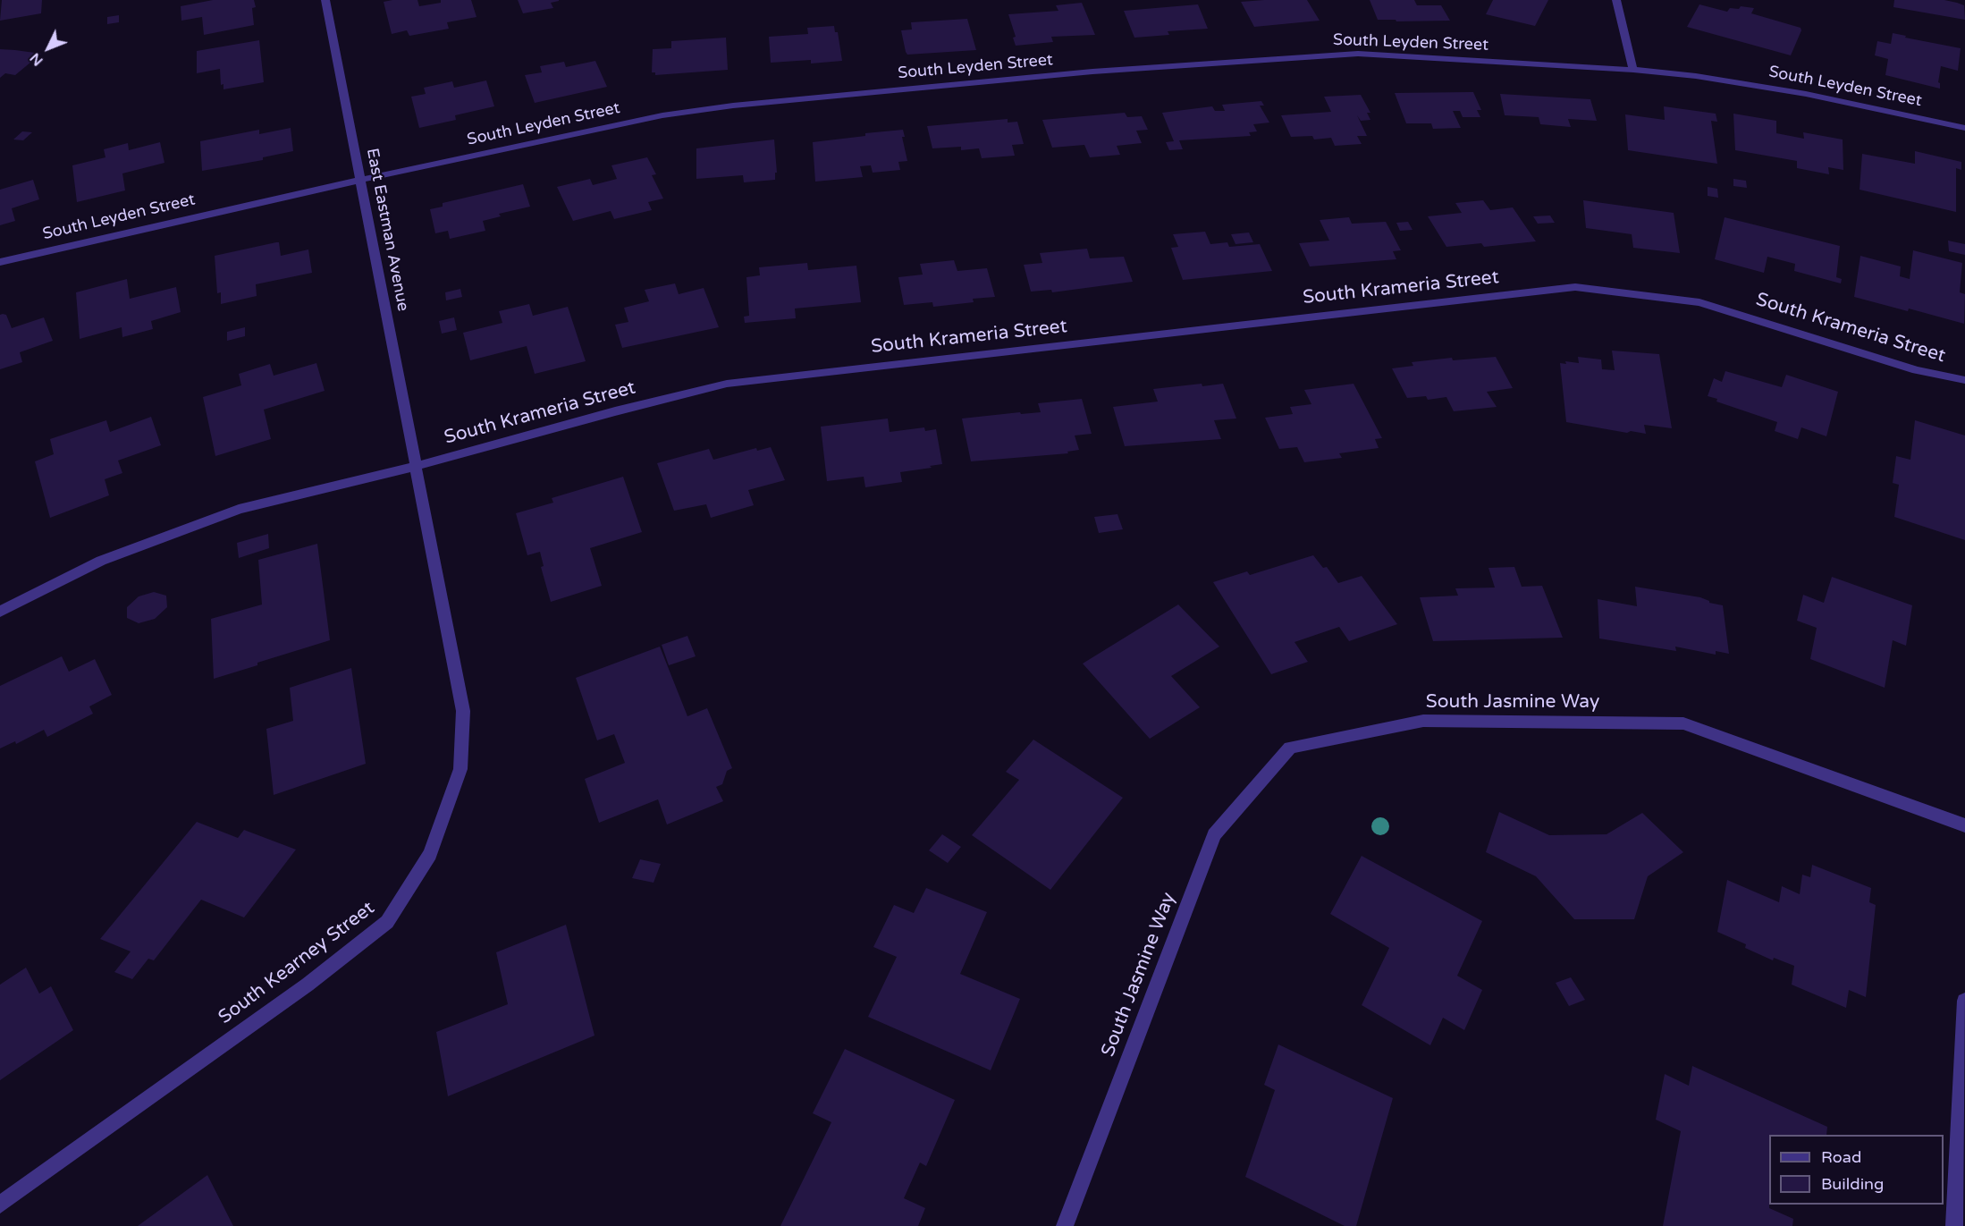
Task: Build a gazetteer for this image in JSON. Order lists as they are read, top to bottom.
{
  "streets": {
    "street": [
      "South Leyden Street",
      "East Eastman Avenue",
      "South Krameria Street",
      "South Jasmine Way",
      "South Kearney Street"
    ]
  },
  "crossings": [
    ["South Leyden Street", "East Eastman Avenue"],
    ["East Eastman Avenue", "South Krameria Street"],
    ["East Eastman Avenue", "South Kearney Street"],
    ["South Krameria Street", "South Kearney Street"]
  ],
  "legend": ["Road", "Building"],
  "north": "bottom left"
}
